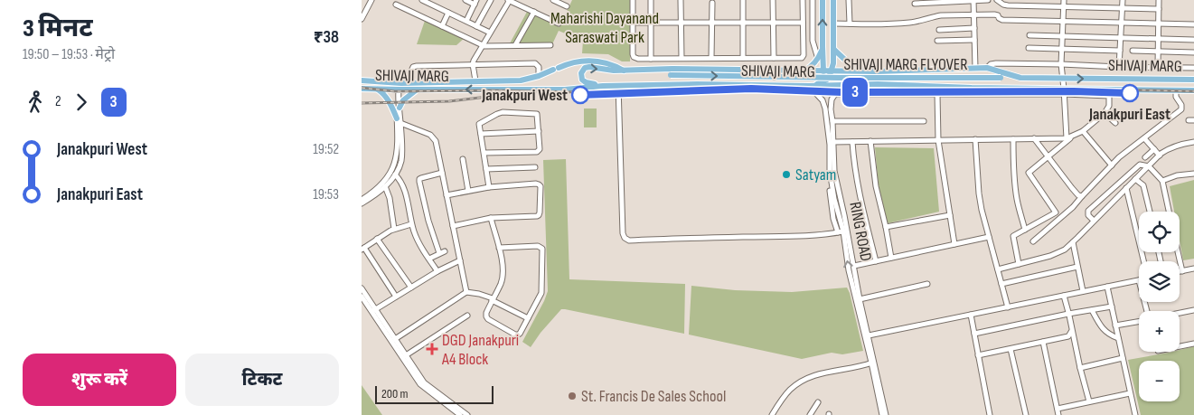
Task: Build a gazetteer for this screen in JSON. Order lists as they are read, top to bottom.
{
  "streets": {
    "main road": ["SHIVAJI MARG FLYOVER", "SHIVAJI MARG"],
    "street": ["RING ROAD"]
  },
  "crossings": [
    ["SHIVAJI MARG FLYOVER", "SHIVAJI MARG"],
    ["SHIVAJI MARG", "RING ROAD"]
  ],
  "one_way": ["SHIVAJI MARG FLYOVER"],
  "parks": ["Maharishi Dayanand Saraswati Park"],
  "places": {
    "other": [
      "Janakpuri East",
      "Janakpuri West",
      "Satyam",
      "St. Francis De Sales School"
    ],
    "health": ["DGD Janakpuri A4 Block"]
  },
  "lines": ["metro line 3"],
  "scale_bar": "200 m",
  "page": {
    "heading": ["3 मिनट", "19:50 – 19:53 · मेट्रो", "₹38"],
    "on_map": "3",
    "legs": ["2", "3"],
    "list": [
      {
        "name": "Janakpuri West",
        "value": "19:52"
      },
      {
        "name": "Janakpuri East",
        "value": "19:53"
      }
    ],
    "map_buttons": ["+", "−"],
    "buttons": ["शुरू करें", "टिकट"],
    "scale": "200 m"
  }
}
